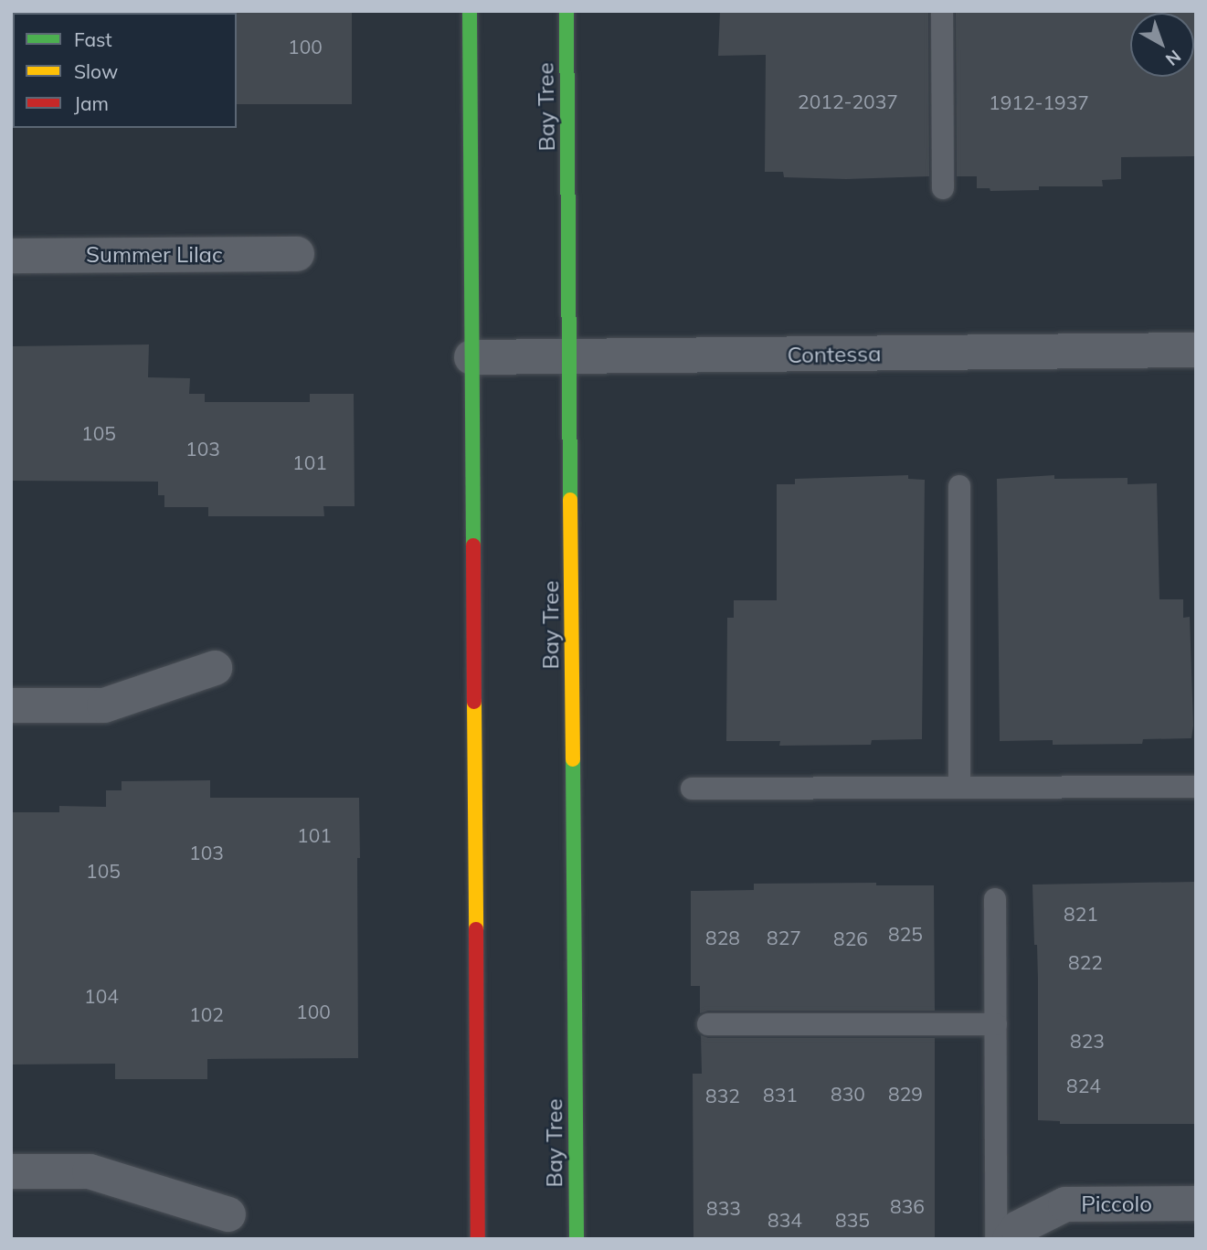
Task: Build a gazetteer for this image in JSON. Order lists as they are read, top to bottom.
{
  "streets": {
    "street": [
      "Bay Tree",
      "Summer Lilac",
      "Contessa",
      "Piccolo"
    ]
  },
  "crossings": [
    ["Bay Tree", "Contessa"]
  ],
  "house_numbers": [
    "100",
    "2012-2037",
    "1912-1937",
    "105",
    "103",
    "101",
    "101",
    "103",
    "105",
    "821",
    "825",
    "828",
    "827",
    "826",
    "822",
    "104",
    "100",
    "102",
    "823",
    "824",
    "830",
    "829",
    "831",
    "832",
    "836",
    "833",
    "834",
    "835"
  ],
  "legend": ["Fast", "Slow", "Jam"],
  "north": "bottom right"
}
